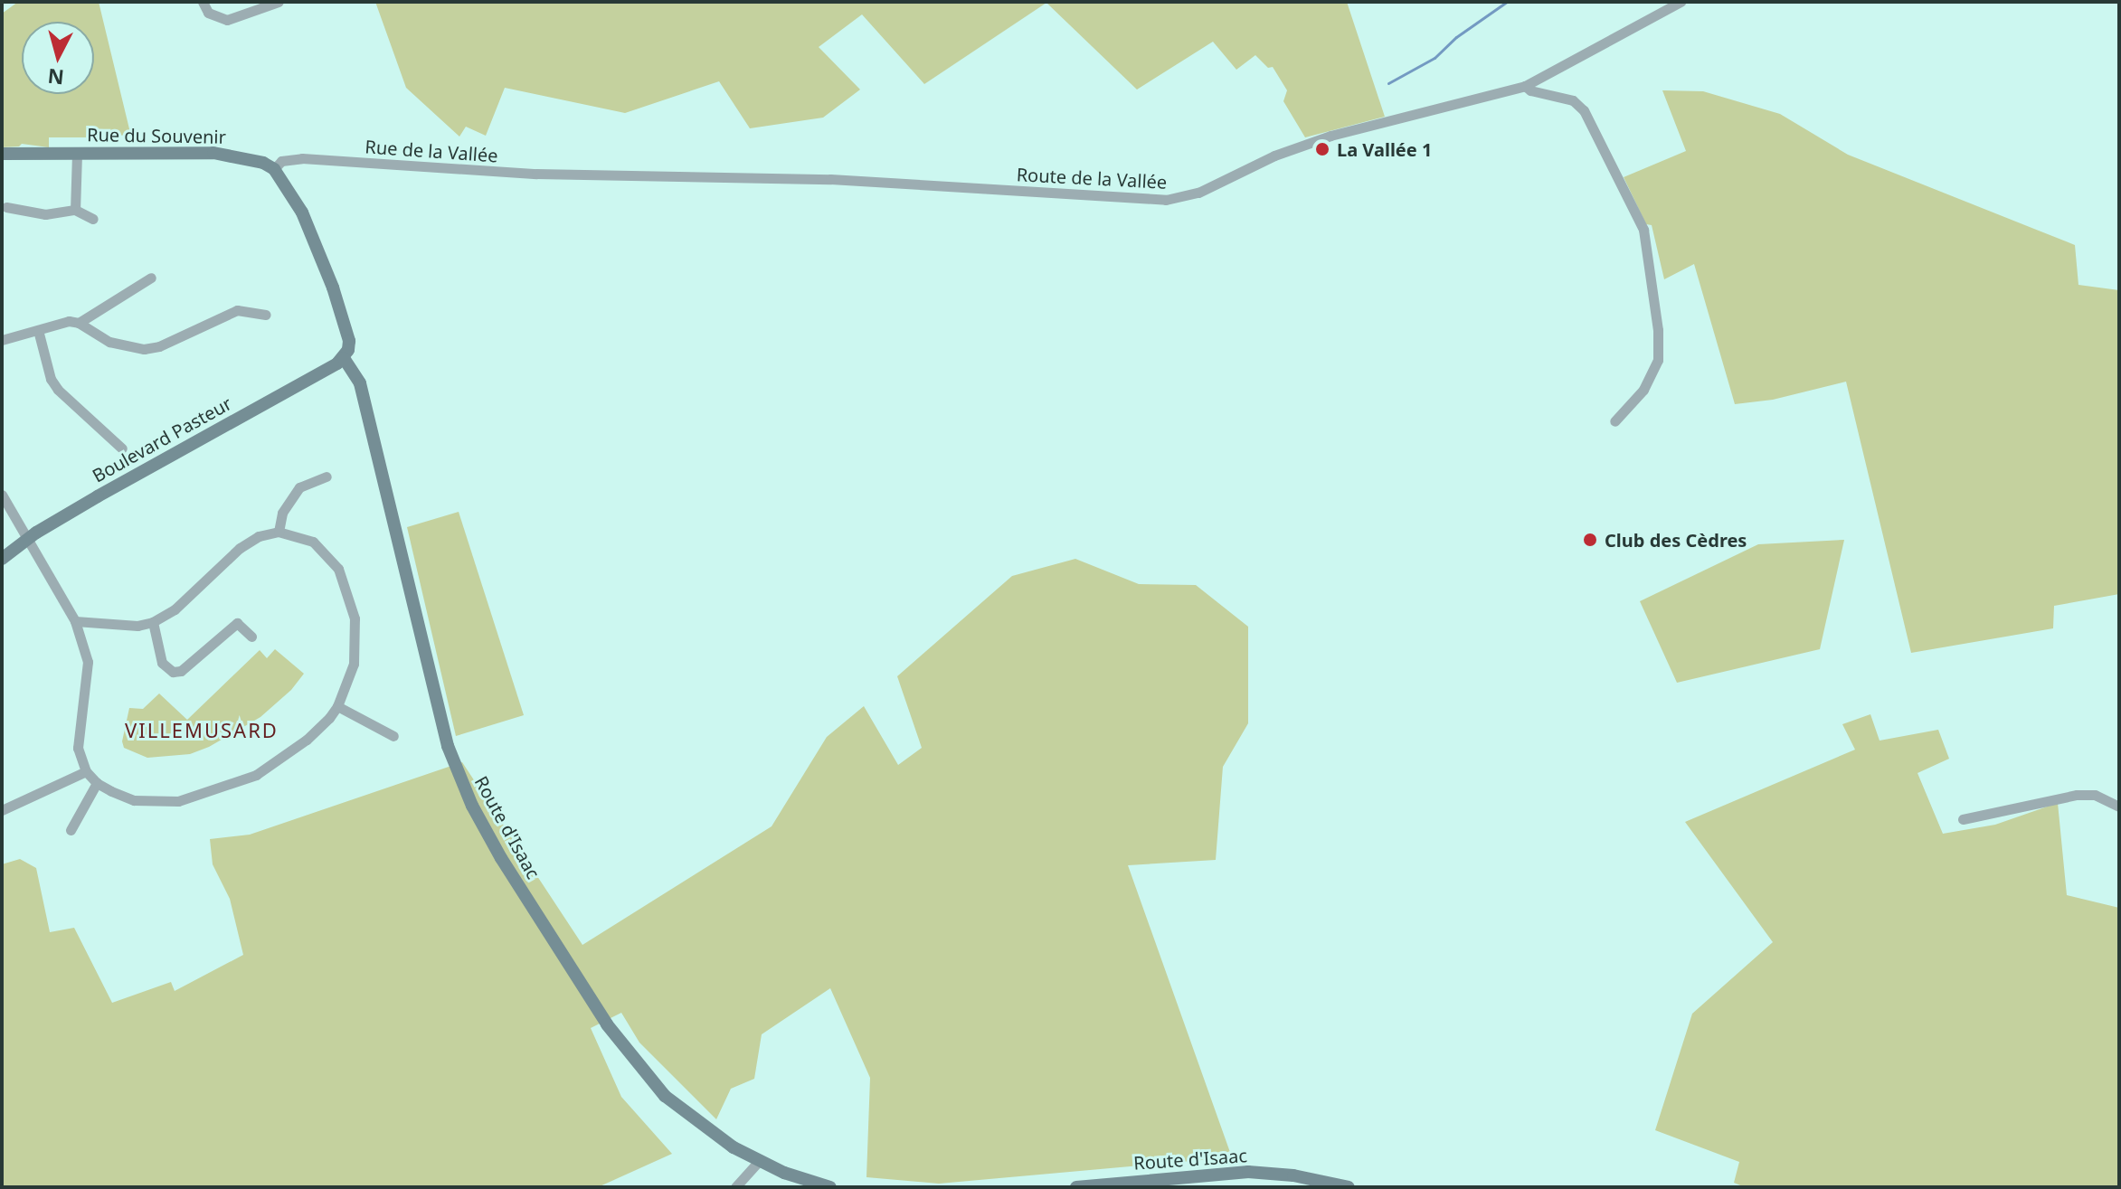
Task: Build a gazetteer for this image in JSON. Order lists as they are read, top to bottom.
{
  "streets": {
    "street": [
      "Rue du Souvenir",
      "Rue de la Vallée",
      "Route de la Vallée",
      "Boulevard Pasteur",
      "Route d'Isaac"
    ]
  },
  "crossings": [
    ["Rue du Souvenir", "Rue de la Vallée"],
    ["Rue de la Vallée", "Route de la Vallée"],
    ["Boulevard Pasteur", "Route d'Isaac"]
  ],
  "districts": ["VILLEMUSARD"],
  "places": ["La Vallée 1", "Club des Cèdres"],
  "north": "bottom"
}
